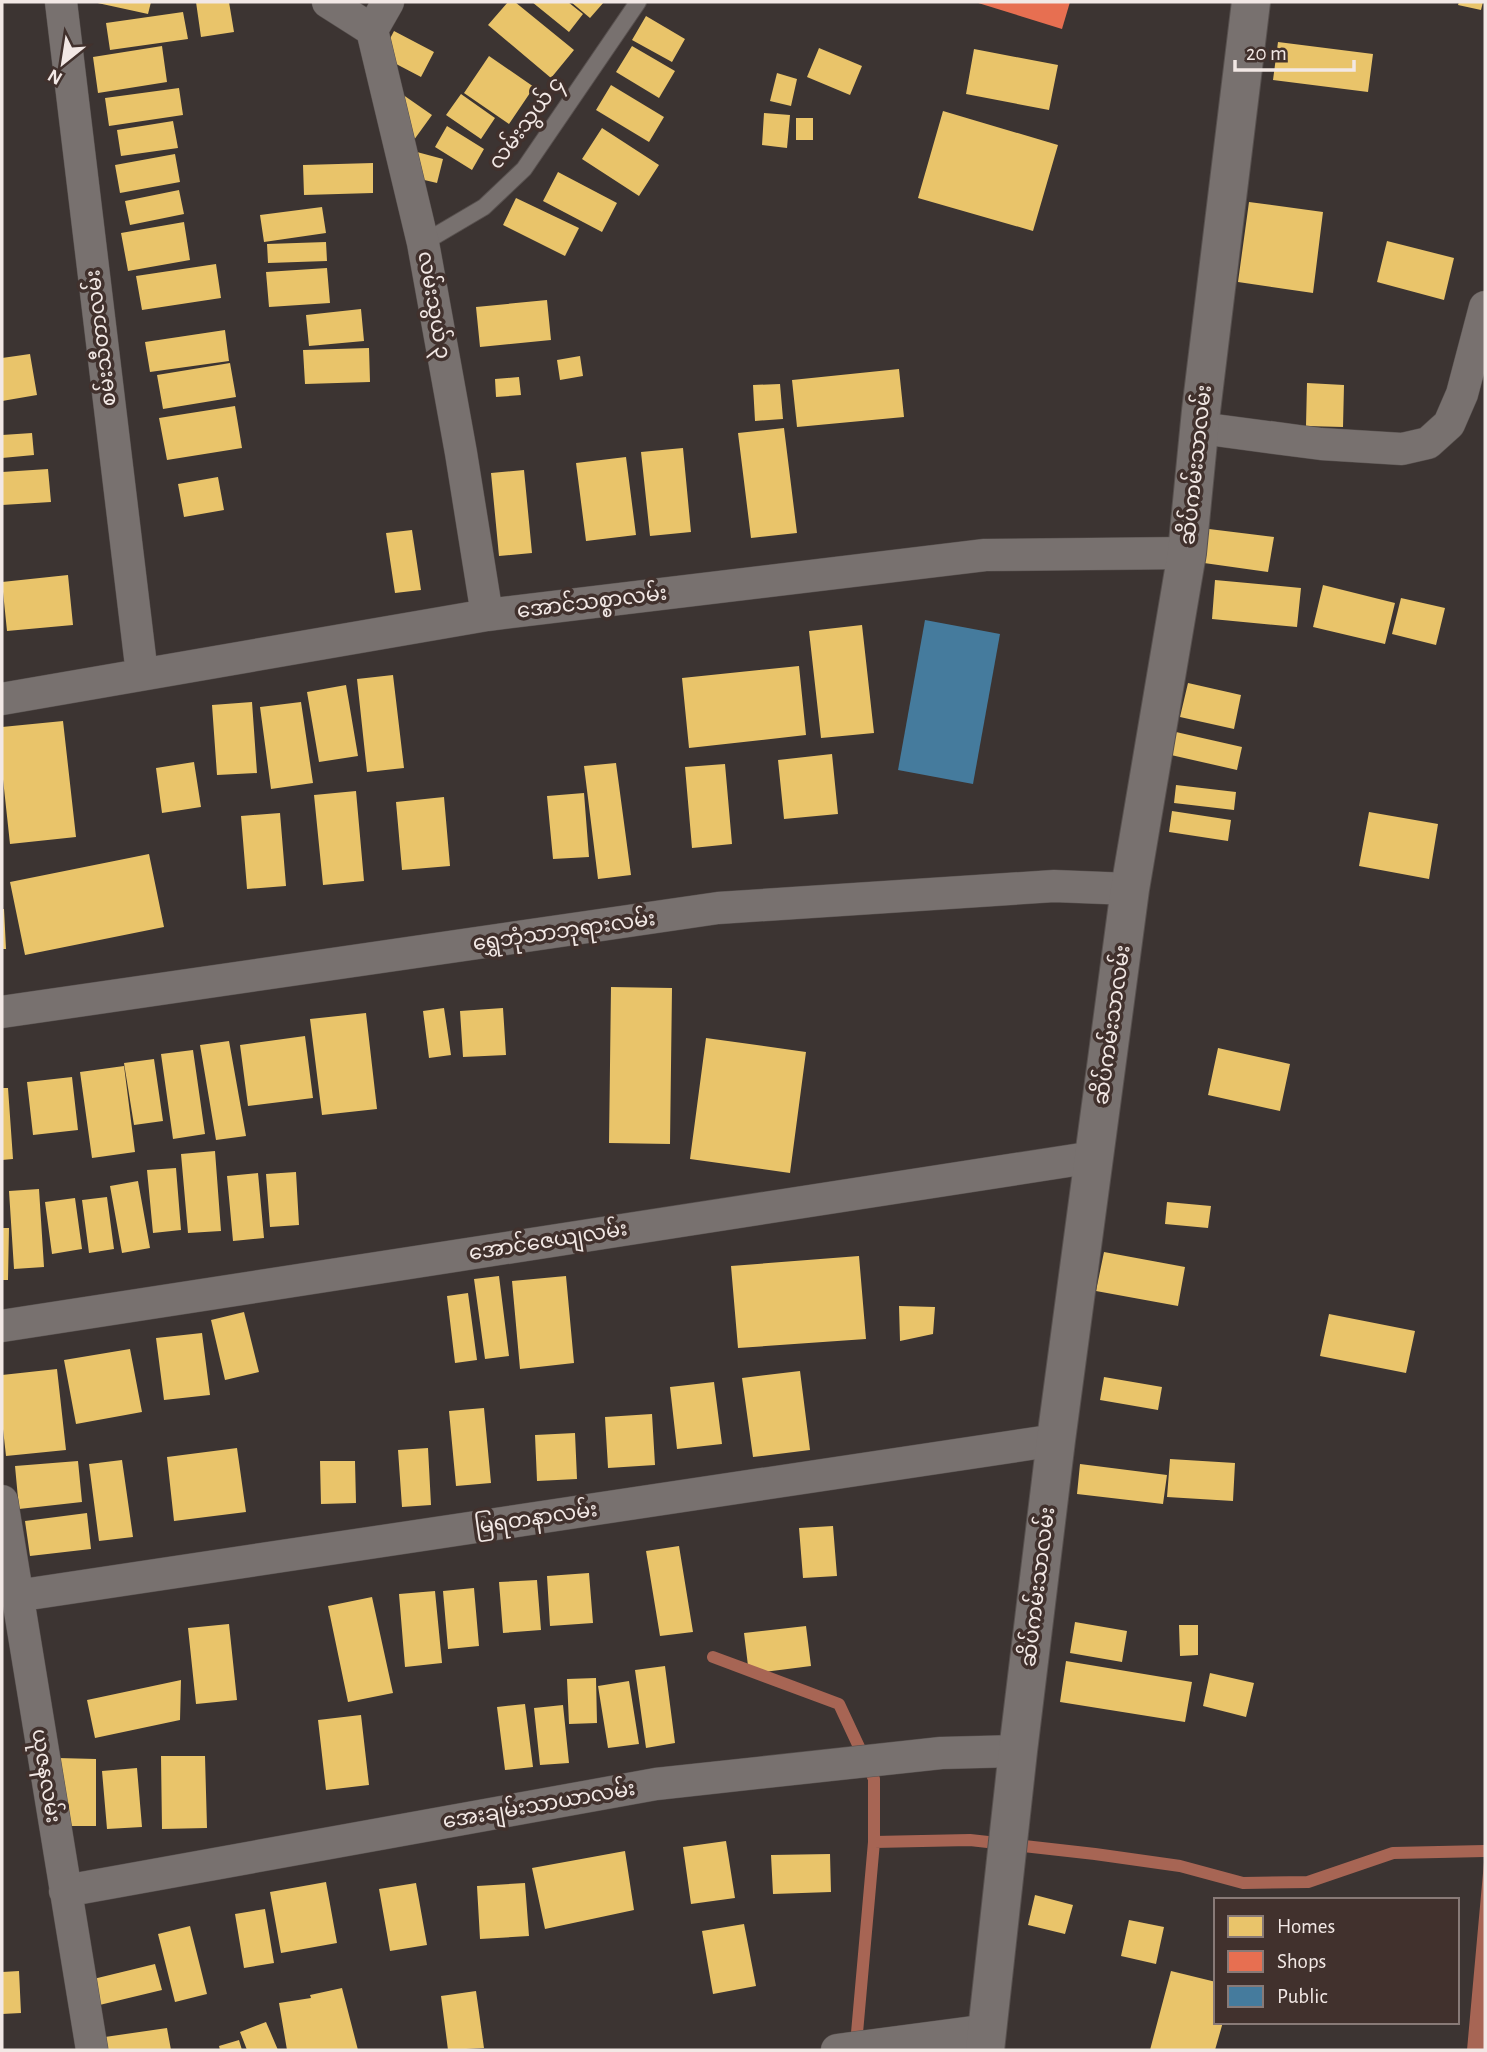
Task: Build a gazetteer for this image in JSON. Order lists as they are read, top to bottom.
{
  "streets": {
    "street": [
      "လမ်းသွယ် ၃",
      "စမ်းသီတာလမ်း",
      "ဆိပ်ကမ်းသာလမ်း",
      "အောင်သစ္စာလမ်း",
      "ရွှေဘုံသာဘုရားလမ်း",
      "အောင်ဇေယျလမ်း",
      "မြရတနာလမ်း",
      "ယုဇနလမ်း",
      "အေးချမ်းသာယာလမ်း"
    ],
    "lane": ["လမ်းသွယ် ၄"]
  },
  "crossings": [
    ["လမ်းသွယ် ၄", "လမ်းသွယ် ၃"],
    ["လမ်းသွယ် ၃", "အောင်သစ္စာလမ်း"],
    ["စမ်းသီတာလမ်း", "အောင်သစ္စာလမ်း"],
    ["ဆိပ်ကမ်းသာလမ်း", "အောင်သစ္စာလမ်း"],
    ["ဆိပ်ကမ်းသာလမ်း", "ရွှေဘုံသာဘုရားလမ်း"],
    ["ဆိပ်ကမ်းသာလမ်း", "အောင်ဇေယျလမ်း"],
    ["ဆိပ်ကမ်းသာလမ်း", "မြရတနာလမ်း"],
    ["ဆိပ်ကမ်းသာလမ်း", "အေးချမ်းသာယာလမ်း"],
    ["မြရတနာလမ်း", "ယုဇနလမ်း"],
    ["ယုဇနလမ်း", "အေးချမ်းသာယာလမ်း"]
  ],
  "legend": ["Homes", "Shops", "Public"],
  "scale_bar": "20 m",
  "north": "bottom left"
}
